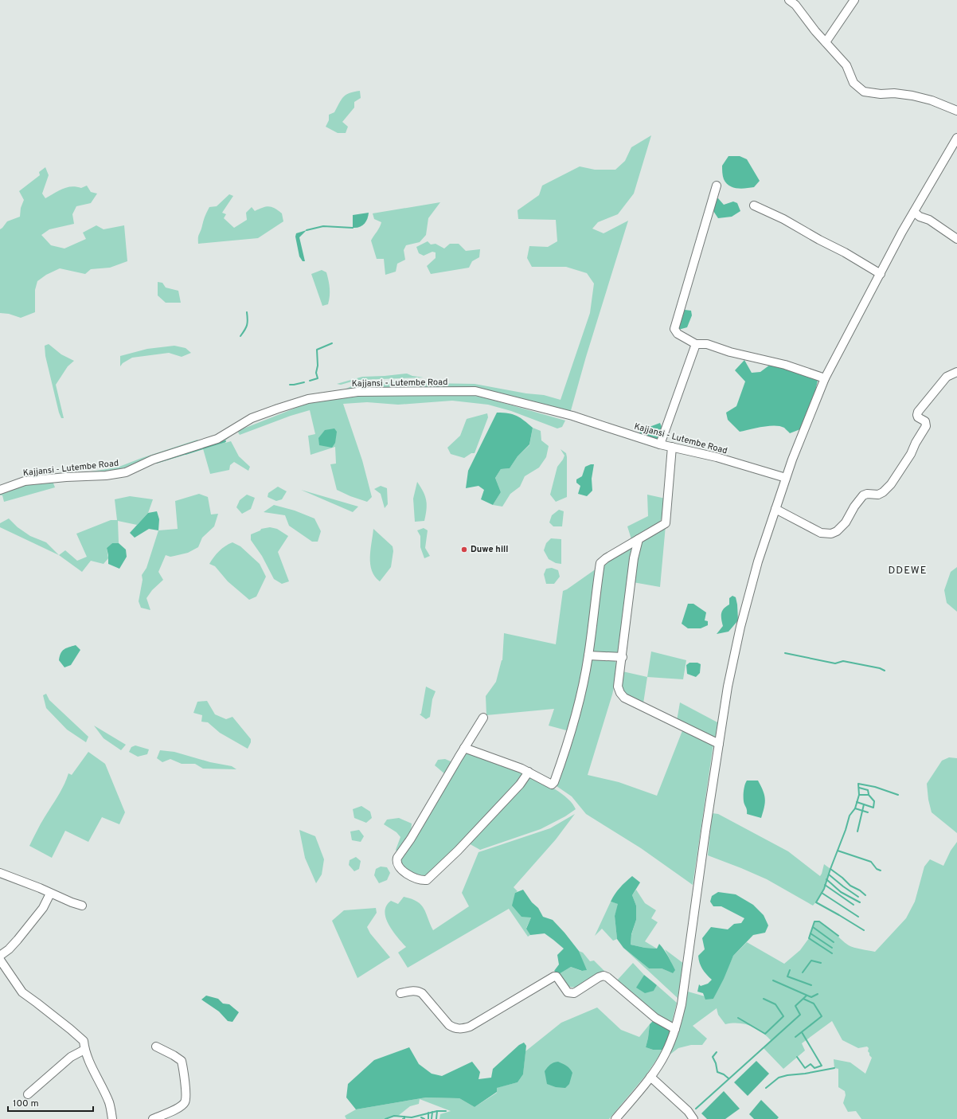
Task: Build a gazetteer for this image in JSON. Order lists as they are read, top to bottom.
{
  "streets": {
    "street": ["Kajjansi - Lutembe Road"]
  },
  "districts": ["DDEWE"],
  "places": ["Duwe hill"],
  "scale_bar": "100 m"
}
